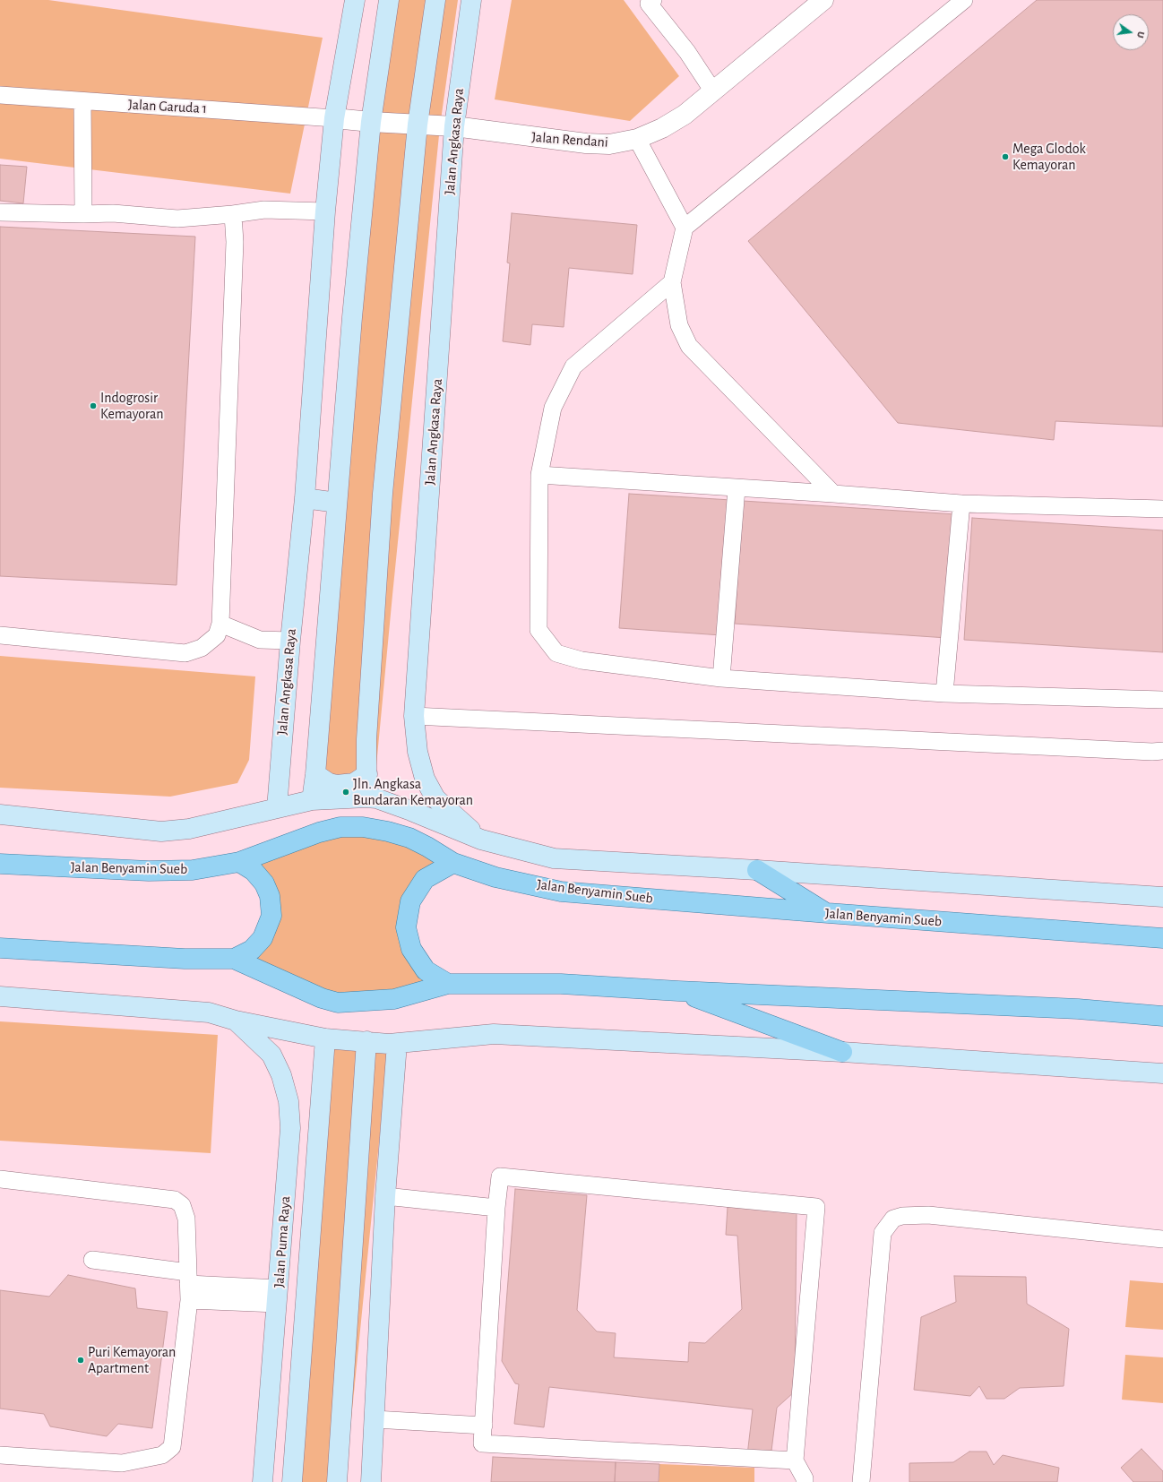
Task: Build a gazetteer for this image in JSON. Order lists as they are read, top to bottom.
{
  "streets": {
    "main road": ["Jalan Angkasa Raya", "Jalan Benyamin Sueb", "Jalan Puma Raya"],
    "street": ["Jalan Rendani"],
    "lane": ["Jalan Garuda 1"]
  },
  "crossings": [
    ["Jalan Garuda 1", "Jalan Rendani"],
    ["Jalan Garuda 1", "Jalan Angkasa Raya"],
    ["Jalan Rendani", "Jalan Angkasa Raya"],
    ["Jalan Angkasa Raya", "Jalan Benyamin Sueb"]
  ],
  "places": [
    "Mega Glodok Kemayoran",
    "Indogrosir Kemayoran",
    "Jln. Angkasa Bundaran Kemayoran",
    "Puri Kemayoran Apartment"
  ],
  "north": "right"
}
